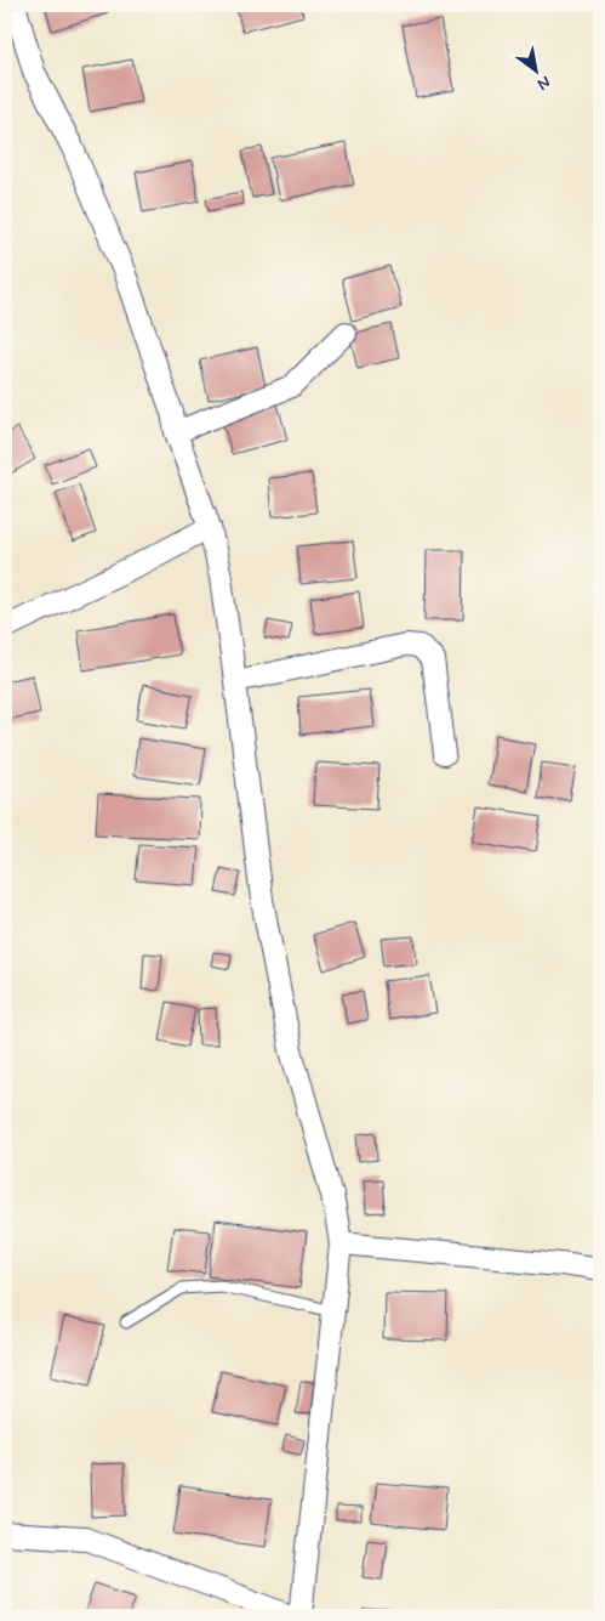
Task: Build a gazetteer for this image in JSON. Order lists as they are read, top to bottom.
{
  "north": "bottom right"
}
